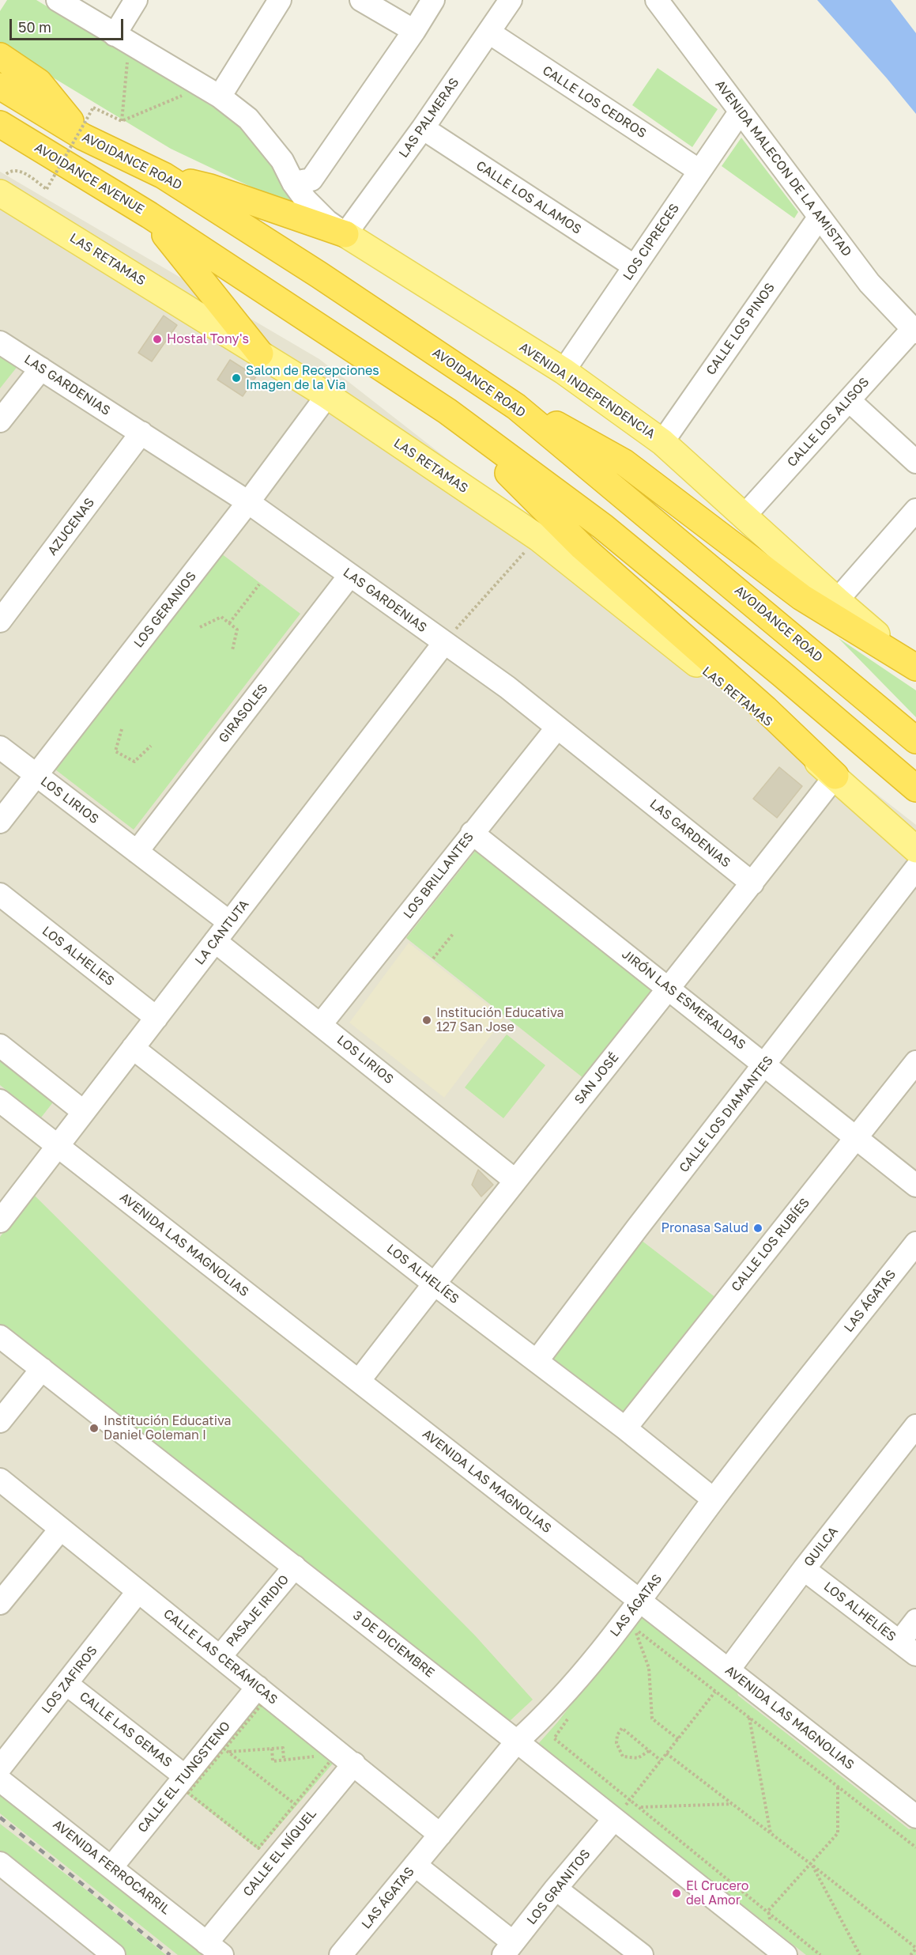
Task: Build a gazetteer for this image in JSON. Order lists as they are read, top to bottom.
{
  "streets": {
    "highway": ["AVOIDANCE ROAD"],
    "main road": ["LAS RETAMAS", "AVENIDA INDEPENDENCIA"],
    "street": [
      "CALLE LOS CEDROS",
      "LAS PALMERAS",
      "AVENIDA MALECON DE LA AMISTAD",
      "CALLE LOS ALAMOS",
      "LOS CIPRECES",
      "CALLE LOS PINOS",
      "LAS GARDENIAS",
      "CALLE LOS ALISOS",
      "AZUCENAS",
      "LOS GERANIOS",
      "GIRASOLES",
      "LOS LIRIOS",
      "LOS BRILLANTES",
      "LA CANTUTA",
      "LOS ALHELIES",
      "JIRÓN LAS ESMERALDAS",
      "SAN JOSÉ",
      "CALLE LOS DIAMANTES",
      "AVENIDA LAS MAGNOLIAS",
      "CALLE LOS RUBÍES",
      "LOS ALHELÍES",
      "LAS ÁGATAS",
      "QUILCA",
      "PASAJE IRIDIO",
      "3 DE DICIEMBRE",
      "CALLE LAS CERÁMICAS",
      "LOS ZAFIROS",
      "CALLE LAS GEMAS",
      "CALLE EL TUNGSTENO",
      "CALLE EL NÍQUEL",
      "AVENIDA FERROCARRIL",
      "LOS GRANITOS"
    ]
  },
  "crossings": [
    ["CALLE LOS CEDROS", "LAS PALMERAS"],
    ["CALLE LOS CEDROS", "LOS CIPRECES"],
    ["LAS PALMERAS", "CALLE LOS ALAMOS"],
    ["LAS PALMERAS", "AVENIDA INDEPENDENCIA"],
    ["AVENIDA MALECON DE LA AMISTAD", "LOS CIPRECES"],
    ["AVENIDA MALECON DE LA AMISTAD", "CALLE LOS PINOS"],
    ["AVENIDA MALECON DE LA AMISTAD", "CALLE LOS ALISOS"],
    ["CALLE LOS ALAMOS", "LOS CIPRECES"],
    ["LOS CIPRECES", "AVENIDA INDEPENDENCIA"],
    ["LAS RETAMAS", "LOS GERANIOS"],
    ["LAS RETAMAS", "SAN JOSÉ"],
    ["CALLE LOS PINOS", "AVENIDA INDEPENDENCIA"],
    ["LAS GARDENIAS", "AZUCENAS"],
    ["LAS GARDENIAS", "LOS GERANIOS"],
    ["LAS GARDENIAS", "GIRASOLES"],
    ["LAS GARDENIAS", "LOS BRILLANTES"],
    ["LAS GARDENIAS", "LA CANTUTA"],
    ["LAS GARDENIAS", "SAN JOSÉ"],
    ["AVENIDA INDEPENDENCIA", "CALLE LOS ALISOS"],
    ["LOS GERANIOS", "LOS LIRIOS"],
    ["GIRASOLES", "LOS LIRIOS"],
    ["LOS LIRIOS", "LOS BRILLANTES"],
    ["LOS LIRIOS", "LA CANTUTA"],
    ["LOS LIRIOS", "SAN JOSÉ"],
    ["LOS BRILLANTES", "JIRÓN LAS ESMERALDAS"],
    ["LA CANTUTA", "LOS ALHELIES"],
    ["LA CANTUTA", "AVENIDA LAS MAGNOLIAS"],
    ["LA CANTUTA", "LOS ALHELÍES"],
    ["JIRÓN LAS ESMERALDAS", "SAN JOSÉ"],
    ["JIRÓN LAS ESMERALDAS", "CALLE LOS DIAMANTES"],
    ["JIRÓN LAS ESMERALDAS", "CALLE LOS RUBÍES"],
    ["SAN JOSÉ", "AVENIDA LAS MAGNOLIAS"],
    ["SAN JOSÉ", "LOS ALHELÍES"],
    ["CALLE LOS DIAMANTES", "LOS ALHELÍES"],
    ["AVENIDA LAS MAGNOLIAS", "LAS ÁGATAS"],
    ["AVENIDA LAS MAGNOLIAS", "QUILCA"],
    ["CALLE LOS RUBÍES", "LOS ALHELÍES"],
    ["LOS ALHELÍES", "LAS ÁGATAS"],
    ["LOS ALHELÍES", "QUILCA"],
    ["LAS ÁGATAS", "3 DE DICIEMBRE"],
    ["LAS ÁGATAS", "CALLE LAS CERÁMICAS"],
    ["PASAJE IRIDIO", "3 DE DICIEMBRE"],
    ["PASAJE IRIDIO", "CALLE LAS CERÁMICAS"],
    ["3 DE DICIEMBRE", "LOS GRANITOS"],
    ["CALLE LAS CERÁMICAS", "LOS ZAFIROS"],
    ["CALLE LAS CERÁMICAS", "CALLE EL TUNGSTENO"],
    ["CALLE LAS CERÁMICAS", "CALLE EL NÍQUEL"],
    ["LOS ZAFIROS", "CALLE LAS GEMAS"],
    ["CALLE LAS GEMAS", "CALLE EL TUNGSTENO"],
    ["CALLE EL TUNGSTENO", "AVENIDA FERROCARRIL"],
    ["CALLE EL NÍQUEL", "AVENIDA FERROCARRIL"]
  ],
  "places": [
    "Hostal Tony's",
    "Salon de Recepciones Imagen de la Via",
    "Institución Educativa 127 San Jose",
    "Pronasa Salud",
    "Institución Educativa Daniel Goleman I",
    "El Crucero del Amor"
  ],
  "scale_bar": "50 m"
}
